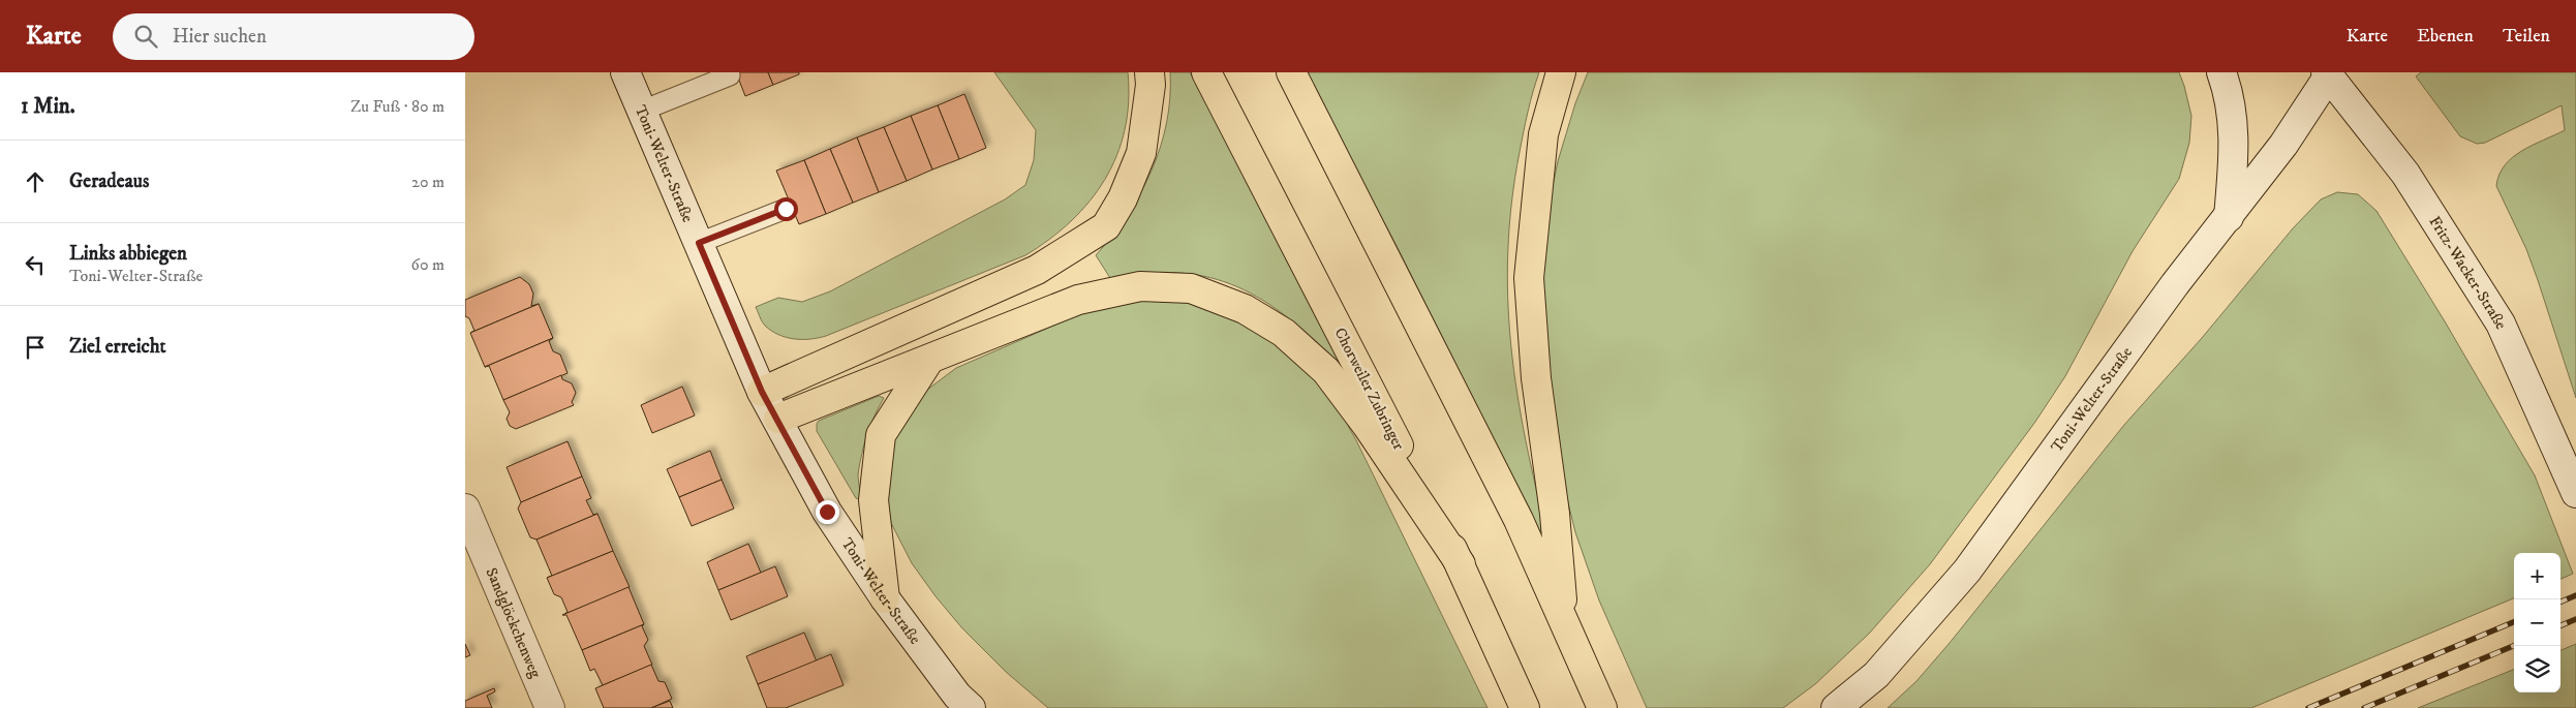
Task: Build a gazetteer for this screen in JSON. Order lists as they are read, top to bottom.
{
  "streets": {
    "highway": ["Chorweiler Zubringer"],
    "street": ["Toni-Welter-Straße", "Fritz-Wacker-Straße", "Sandglöckchenweg"]
  },
  "crossings": [
    ["Toni-Welter-Straße", "Fritz-Wacker-Straße"]
  ],
  "page": {
    "header": "Karte",
    "search": "Hier suchen",
    "nav": ["Karte", "Ebenen", "Teilen"],
    "heading": ["1 Min.", "Zu Fuß · 80 m"],
    "list": [
      ["Geradeaus", "20 m"],
      ["Links abbiegen", "Toni-Welter-Straße", "60 m"],
      "Ziel erreicht"
    ],
    "map_buttons": ["+", "−"]
  }
}
